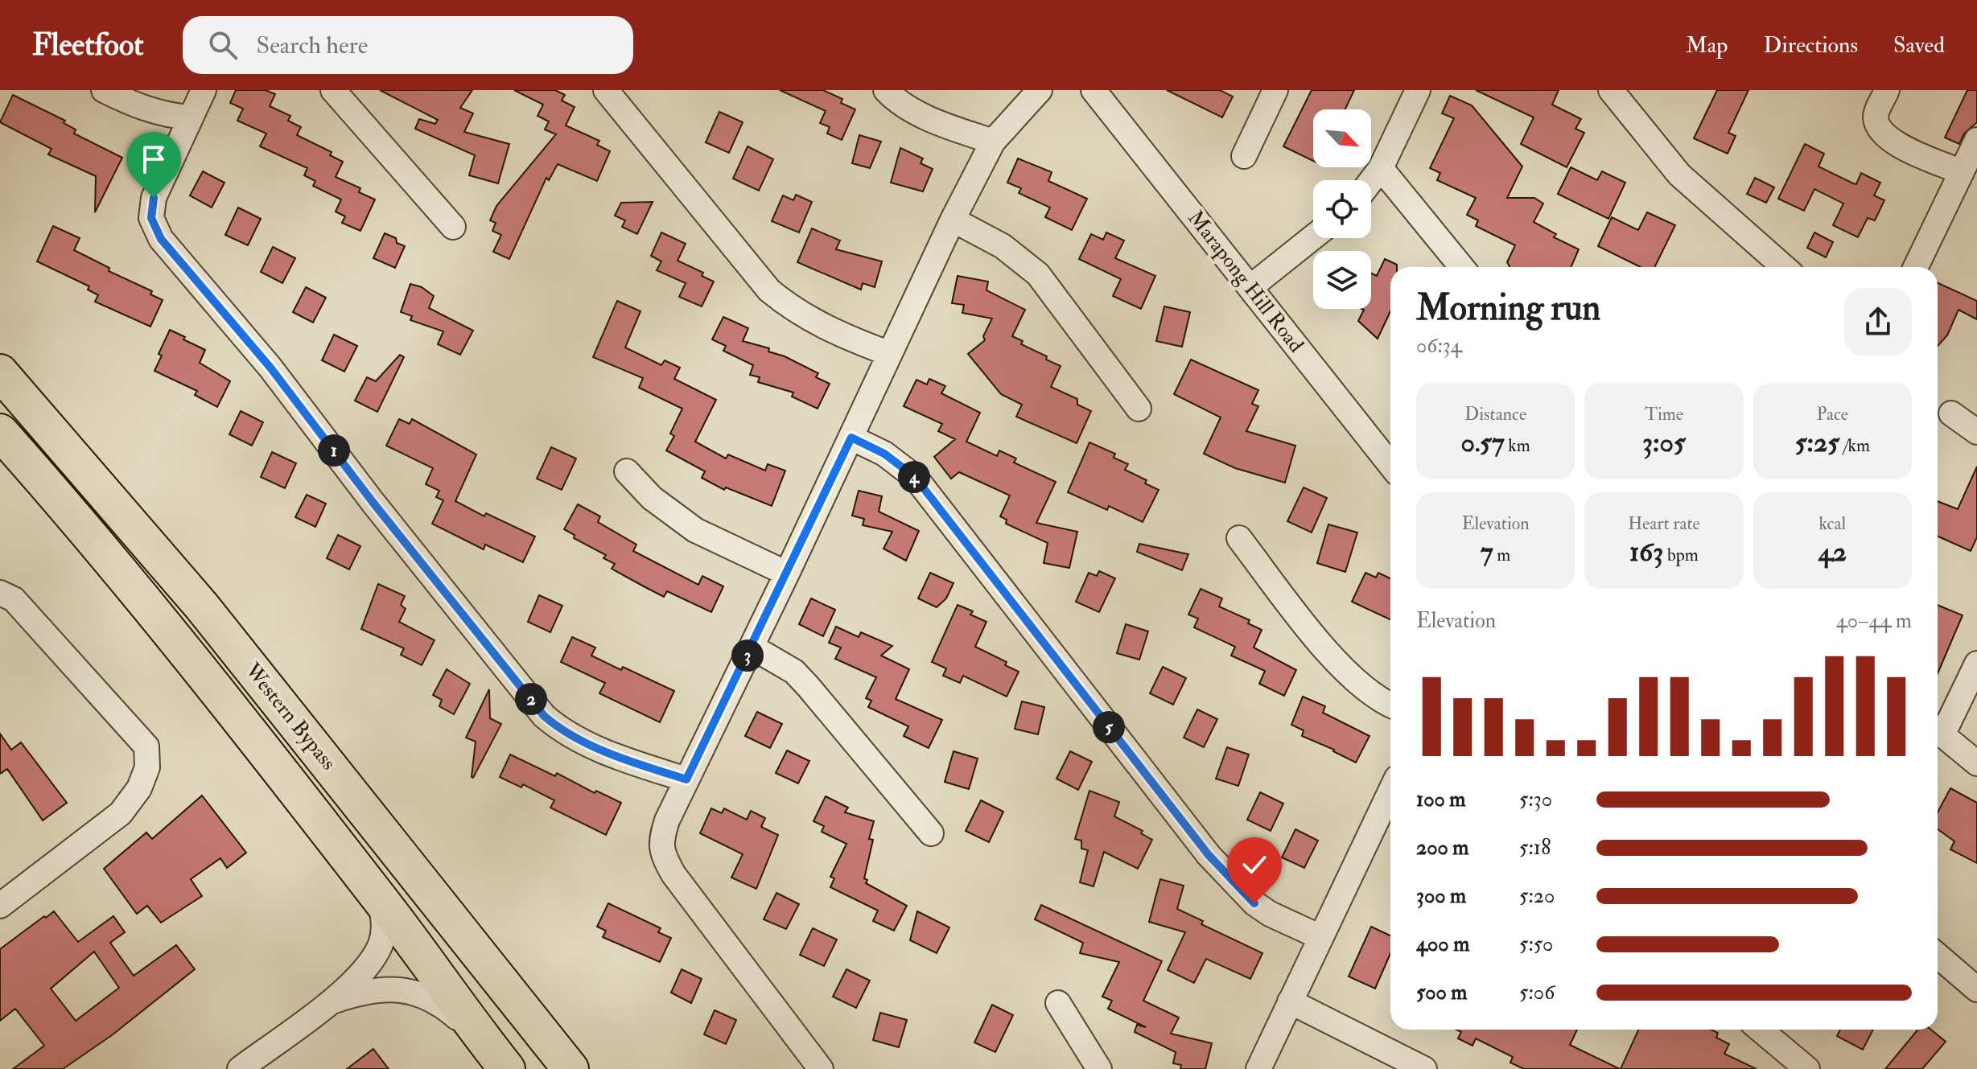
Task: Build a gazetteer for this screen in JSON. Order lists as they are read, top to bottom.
{
  "streets": {
    "highway": ["Western Bypass"],
    "street": ["Marapong Hill Road"]
  },
  "north": "bottom right",
  "page": {
    "header": "Fleetfoot",
    "search": "Search here",
    "nav": ["Map", "Directions", "Saved"],
    "heading": ["Morning run", "06:34"],
    "stats": [
      ["Distance", "0.57 km"],
      ["Time", "3:05"],
      ["Pace", "5:25 /km"],
      ["Elevation", "7 m"],
      ["Heart rate", "163 bpm"],
      ["kcal", "42"]
    ],
    "pins": [
      "1",
      "4",
      "3",
      "2",
      "5"
    ],
    "chart": ["Elevation", "40–44 m"],
    "list": [
      {
        "name": "100 m",
        "note": "5:30"
      },
      {
        "name": "200 m",
        "note": "5:18"
      },
      {
        "name": "300 m",
        "note": "5:20"
      },
      {
        "name": "400 m",
        "note": "5:50"
      },
      {
        "name": "500 m",
        "note": "5:06"
      }
    ]
  }
}
